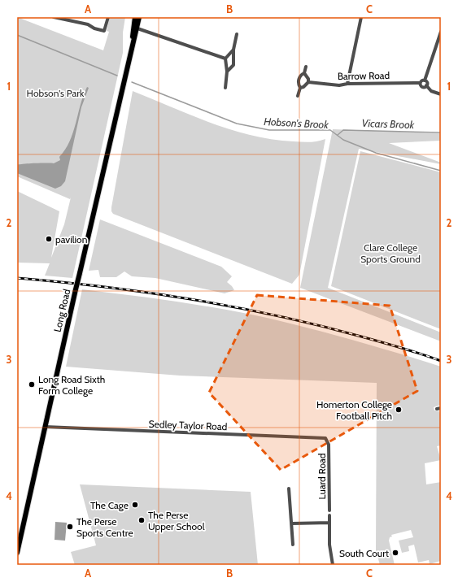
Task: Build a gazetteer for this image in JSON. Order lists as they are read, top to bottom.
{
  "streets": {
    "main road": ["Long Road"],
    "street": ["Barrow Road", "Sedley Taylor Road", "Luard Road"]
  },
  "crossings": [
    ["Long Road", "Sedley Taylor Road"],
    ["Sedley Taylor Road", "Luard Road"]
  ],
  "water": ["Hobson's Brook", "Vicars Brook"],
  "parks": ["Hobson's Park", "Clare College Sports Ground"],
  "places": [
    "pavilion",
    "Long Road Sixth Form College",
    "Homerton College Football Pitch",
    "The Cage",
    "The Perse Upper School",
    "The Perse Sports Centre",
    "South Court"
  ],
  "grid": {
    "columns": ["A", "B", "C"],
    "rows": [
      "1",
      "2",
      "3",
      "4"
    ]
  }
}
